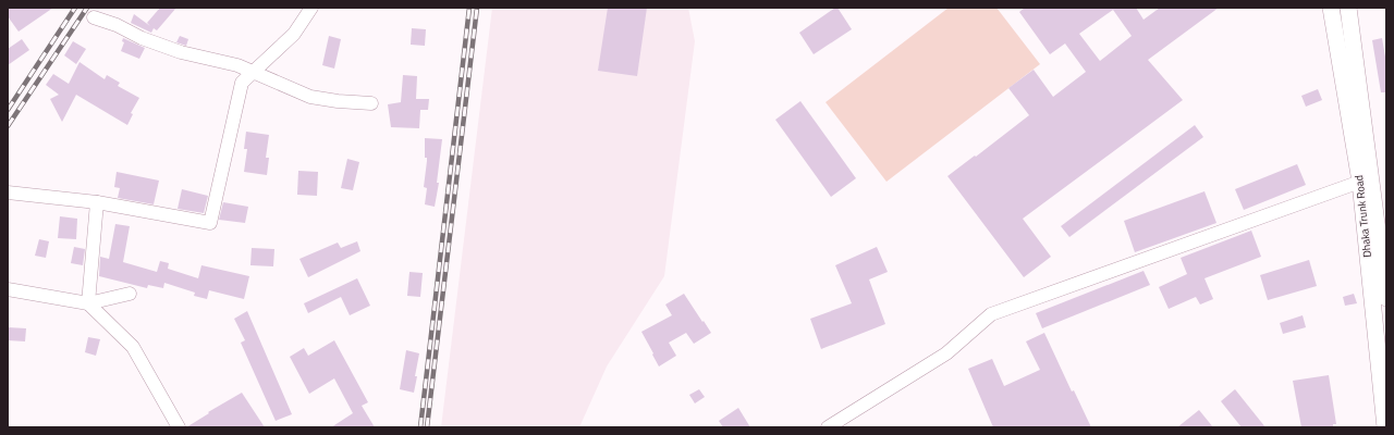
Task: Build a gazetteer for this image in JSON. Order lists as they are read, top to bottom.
{
  "streets": {
    "main road": ["Dhaka Trunk Road"]
  }
}
